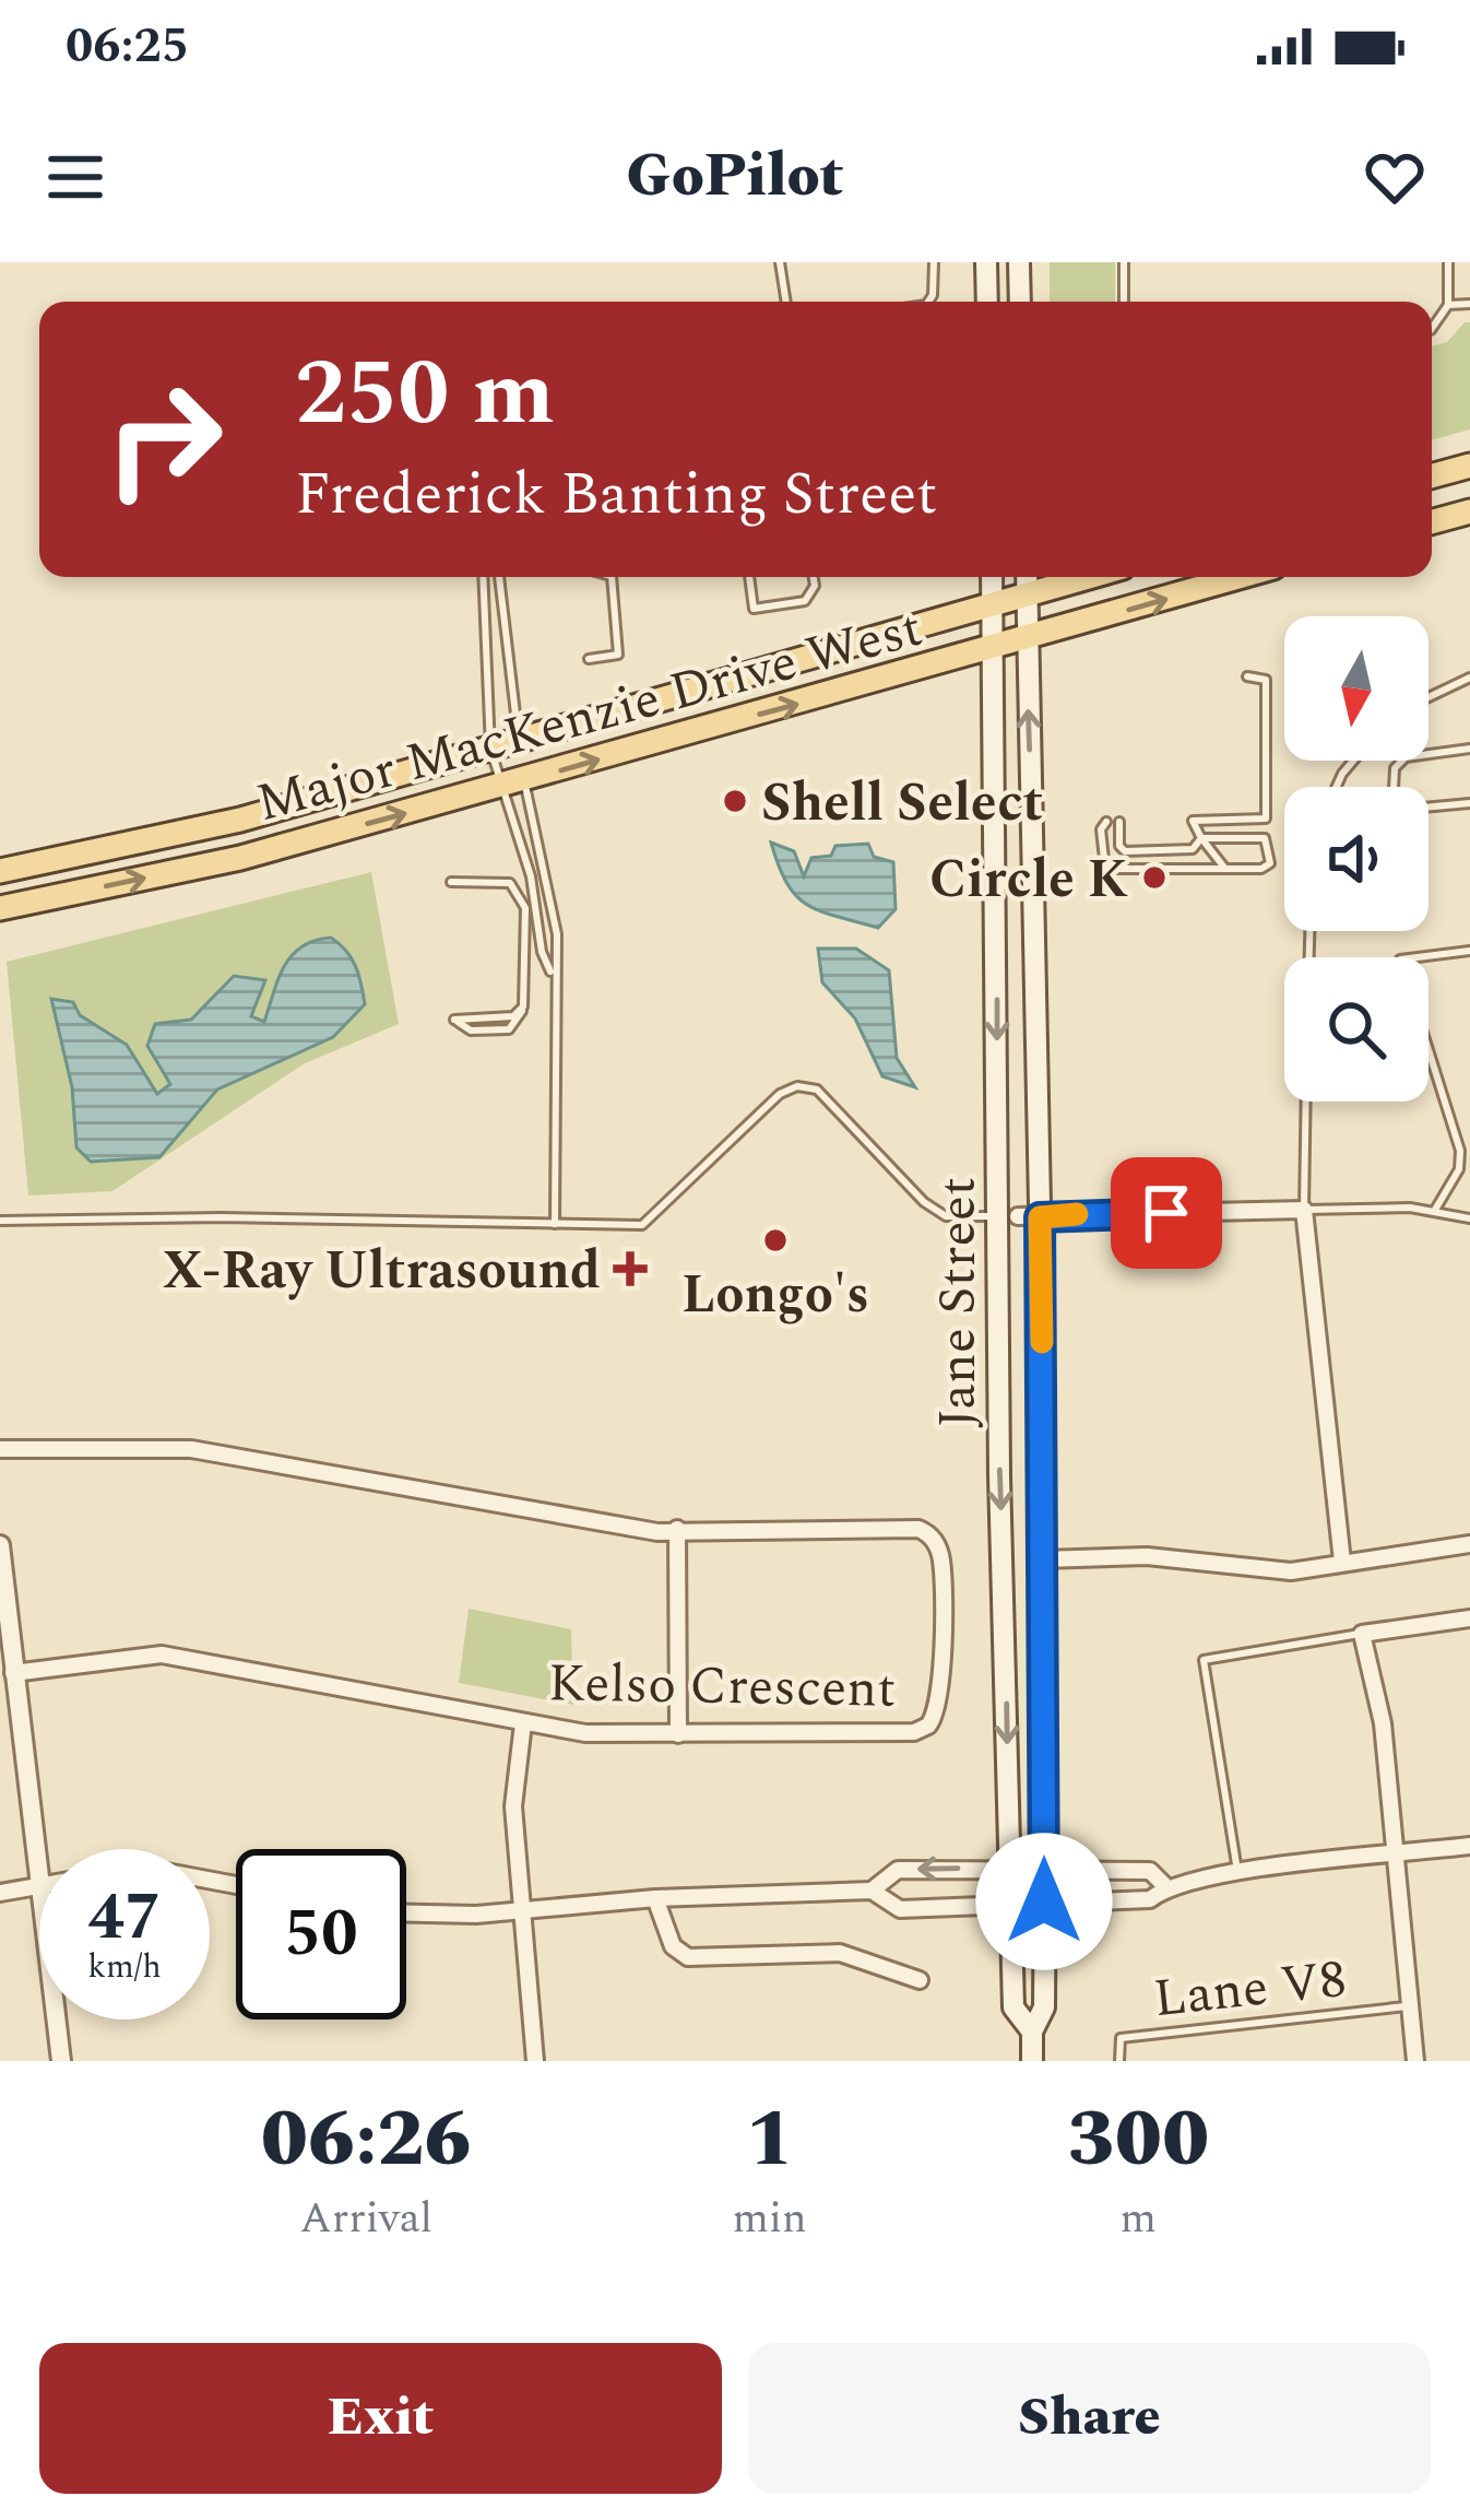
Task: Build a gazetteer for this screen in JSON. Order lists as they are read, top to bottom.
{
  "streets": {
    "main road": ["Major MacKenzie Drive West", "Jane Street"],
    "street": ["Kelso Crescent"],
    "lane": ["Lane V8"]
  },
  "crossings": [
    ["Major MacKenzie Drive West", "Jane Street"]
  ],
  "places": {
    "other": ["Shell Select", "Circle K", "Longo's"],
    "health": ["X-Ray Ultrasound"]
  },
  "north": "bottom",
  "page": {
    "status": "06:25",
    "header": "GoPilot",
    "turn": ["250 m", "Frederick Banting Street"],
    "speed": "47 km/h",
    "limit": "50",
    "eta": [
      "06:26",
      "Arrival",
      "1",
      "min",
      "300",
      "m"
    ],
    "buttons": ["Exit", "Share"]
  }
}
